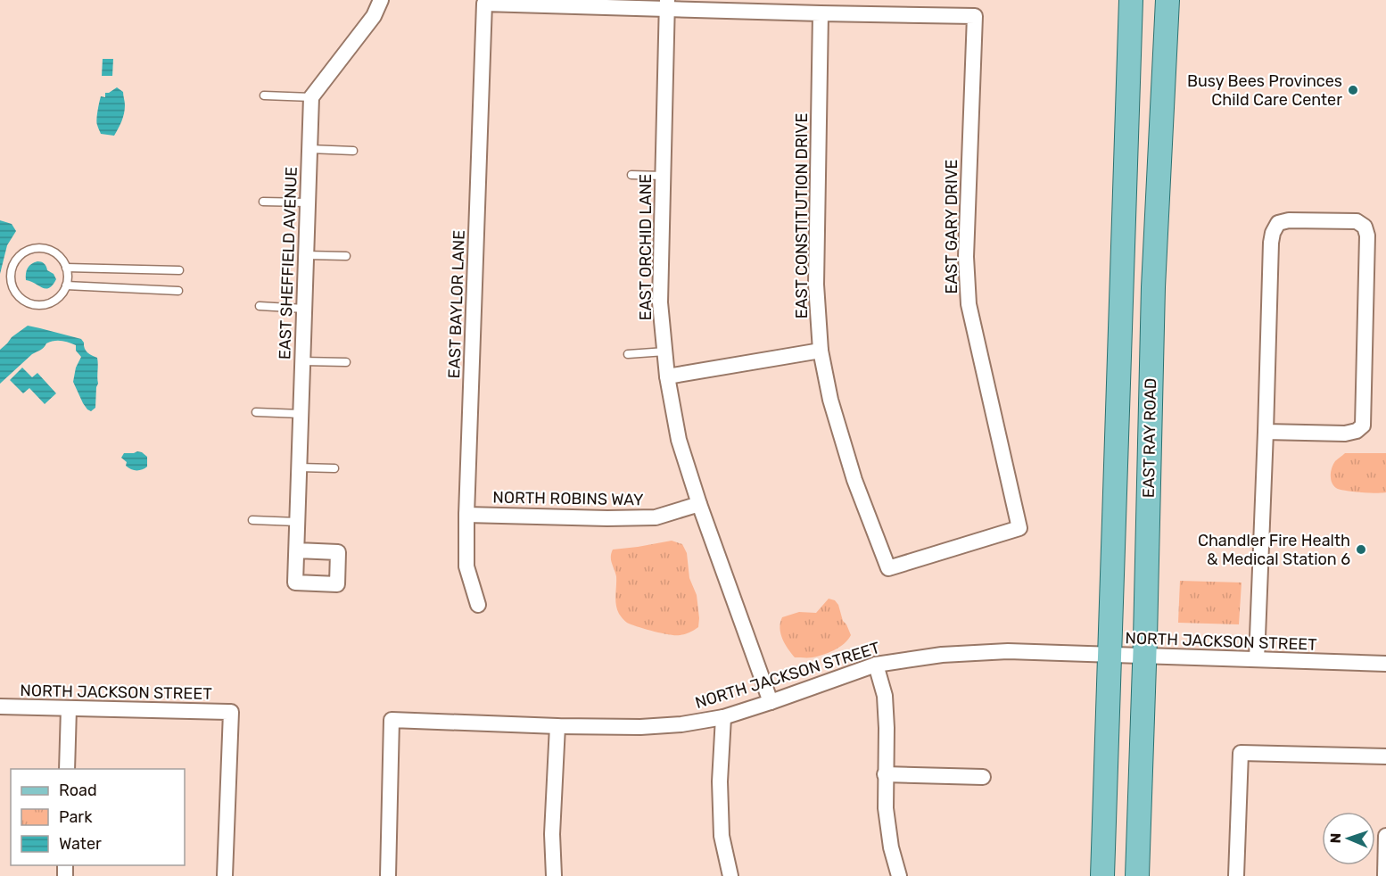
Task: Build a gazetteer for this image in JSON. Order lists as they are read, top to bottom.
{
  "streets": {
    "main road": ["EAST RAY ROAD"],
    "street": [
      "EAST CONSTITUTION DRIVE",
      "EAST GARY DRIVE",
      "EAST ORCHID LANE",
      "EAST SHEFFIELD AVENUE",
      "EAST BAYLOR LANE",
      "NORTH ROBINS WAY",
      "NORTH JACKSON STREET"
    ]
  },
  "crossings": [
    ["EAST CONSTITUTION DRIVE", "EAST GARY DRIVE"],
    ["EAST ORCHID LANE", "EAST BAYLOR LANE"],
    ["EAST ORCHID LANE", "NORTH ROBINS WAY"],
    ["EAST ORCHID LANE", "NORTH JACKSON STREET"],
    ["EAST BAYLOR LANE", "NORTH ROBINS WAY"],
    ["EAST RAY ROAD", "NORTH JACKSON STREET"]
  ],
  "places": ["Busy Bees Provinces Child Care Center", "Chandler Fire Health & Medical Station 6"],
  "legend": ["Road", "Park", "Water"],
  "north": "left"
}
